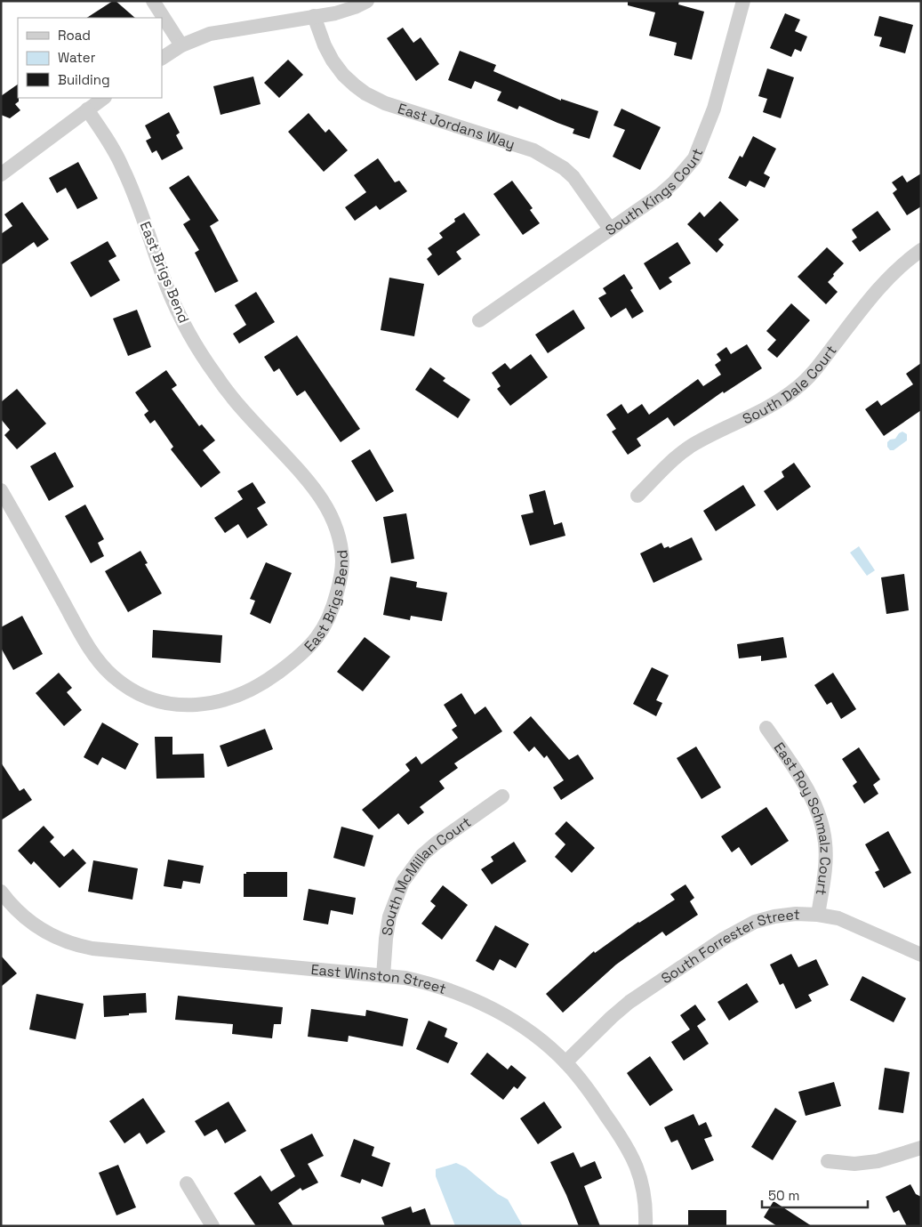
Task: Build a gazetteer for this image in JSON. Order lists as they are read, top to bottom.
{
  "streets": {
    "street": [
      "East Jordans Way",
      "South Kings Court",
      "East Brigs Bend",
      "South Dale Court",
      "East Roy Schmalz Court",
      "South McMillan Court",
      "South Forrester Street",
      "East Winston Street"
    ]
  },
  "crossings": [
    ["East Jordans Way", "South Kings Court"],
    ["East Roy Schmalz Court", "South Forrester Street"],
    ["South McMillan Court", "East Winston Street"],
    ["South Forrester Street", "East Winston Street"]
  ],
  "legend": ["Road", "Water", "Building"],
  "scale_bar": "50 m"
}
